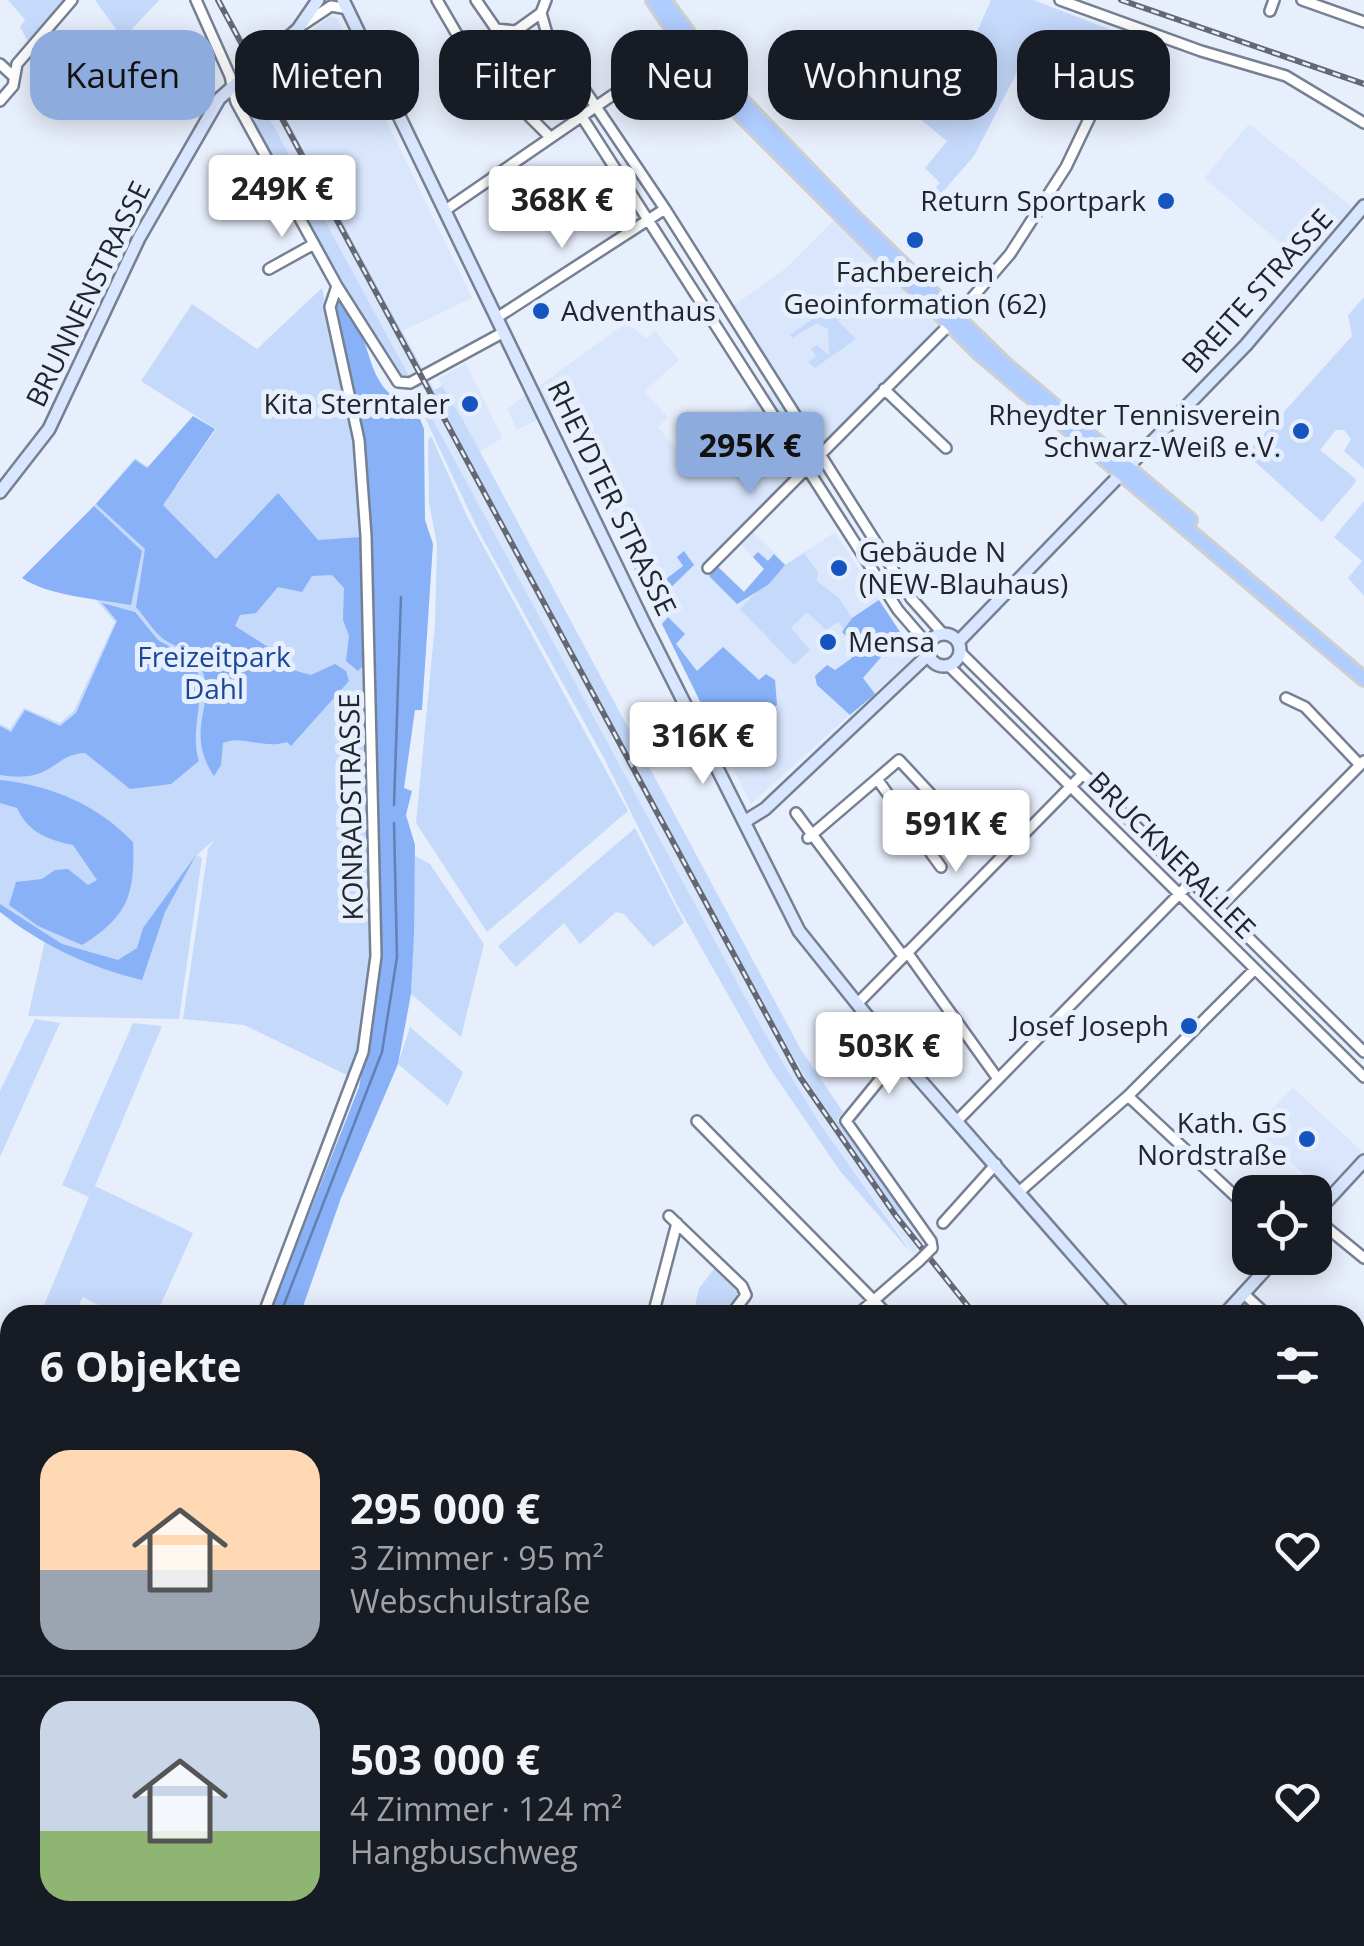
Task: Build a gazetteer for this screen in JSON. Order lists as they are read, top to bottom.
{
  "streets": {
    "main road": ["BREITE STRASSE", "BRUNNENSTRASSE", "RHEYDTER STRASSE"],
    "street": ["KONRADSTRASSE", "BRUCKNERALLEE"]
  },
  "crossings": [
    ["BREITE STRASSE", "BRUCKNERALLEE"],
    ["BRUNNENSTRASSE", "RHEYDTER STRASSE"]
  ],
  "parks": ["Freizeitpark Dahl"],
  "places": [
    "Return Sportpark",
    "Fachbereich Geoinformation (62)",
    "Adventhaus",
    "Kita Sterntaler",
    "Rheydter Tennisverein Schwarz-Weiß e.V.",
    "Gebäude N (NEW-Blauhaus)",
    "Mensa",
    "Josef Joseph",
    "Kath. GS Nordstraße"
  ],
  "page": {
    "chip": [
      "Kaufen",
      "Mieten",
      "Filter",
      "Neu",
      "Wohnung",
      "Haus"
    ],
    "price": [
      "249K €",
      "368K €",
      "295K €",
      "316K €",
      "591K €",
      "503K €"
    ],
    "heading": "6 Objekte",
    "list": [
      {
        "name": "295 000 €",
        "note": "3 Zimmer · 95 m² · Webschulstraße"
      },
      {
        "name": "503 000 €",
        "note": "4 Zimmer · 124 m² · Hangbuschweg"
      }
    ]
  }
}
